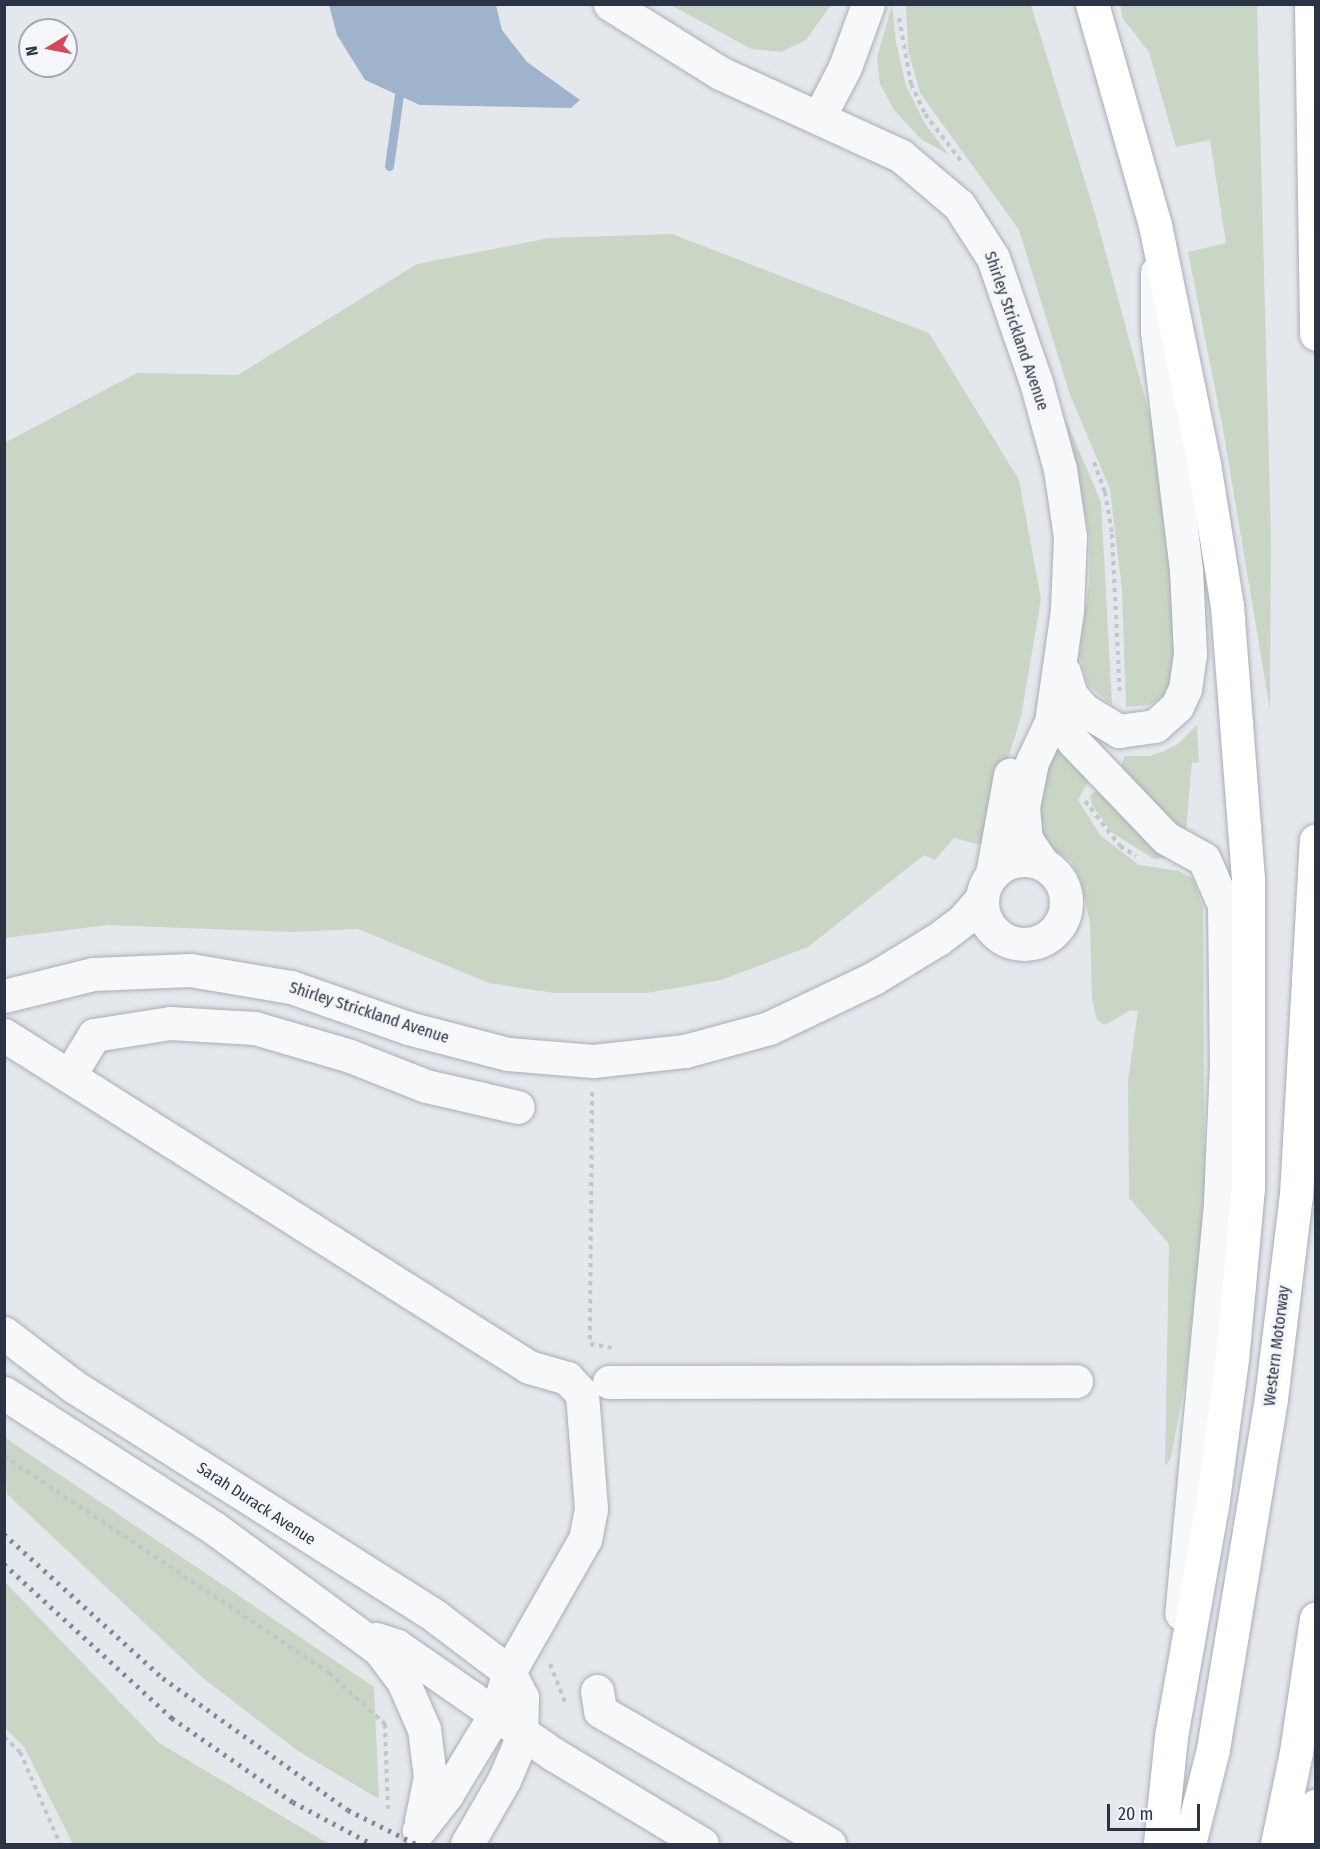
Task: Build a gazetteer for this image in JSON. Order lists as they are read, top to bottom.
{
  "streets": {
    "highway": ["Western Motorway"],
    "street": ["Shirley Strickland Avenue", "Sarah Durack Avenue"]
  },
  "scale_bar": "20 m",
  "north": "left"
}
